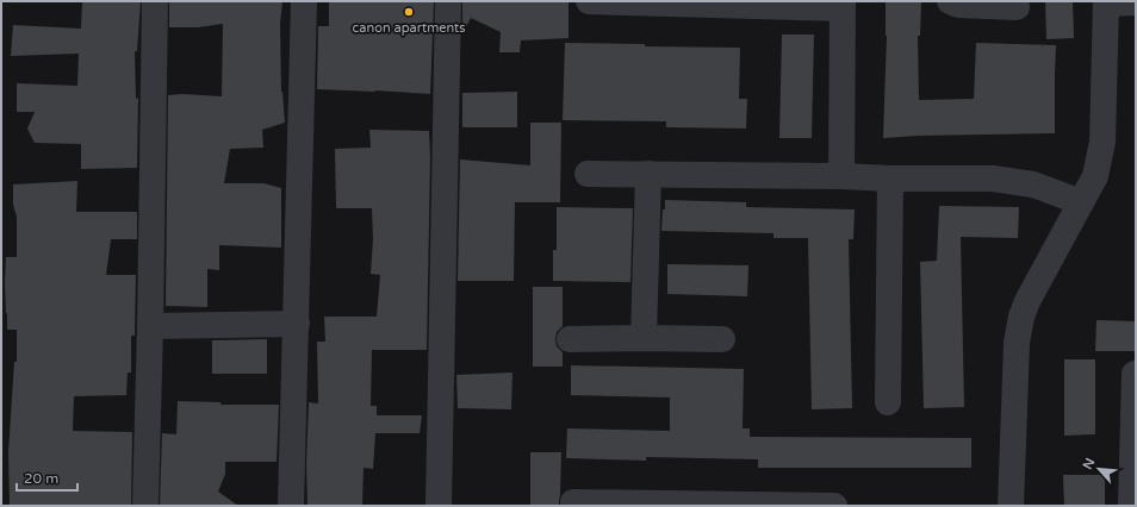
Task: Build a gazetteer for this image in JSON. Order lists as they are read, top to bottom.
{
  "places": ["canon apartments"],
  "scale_bar": "20 m",
  "north": "top left"
}
